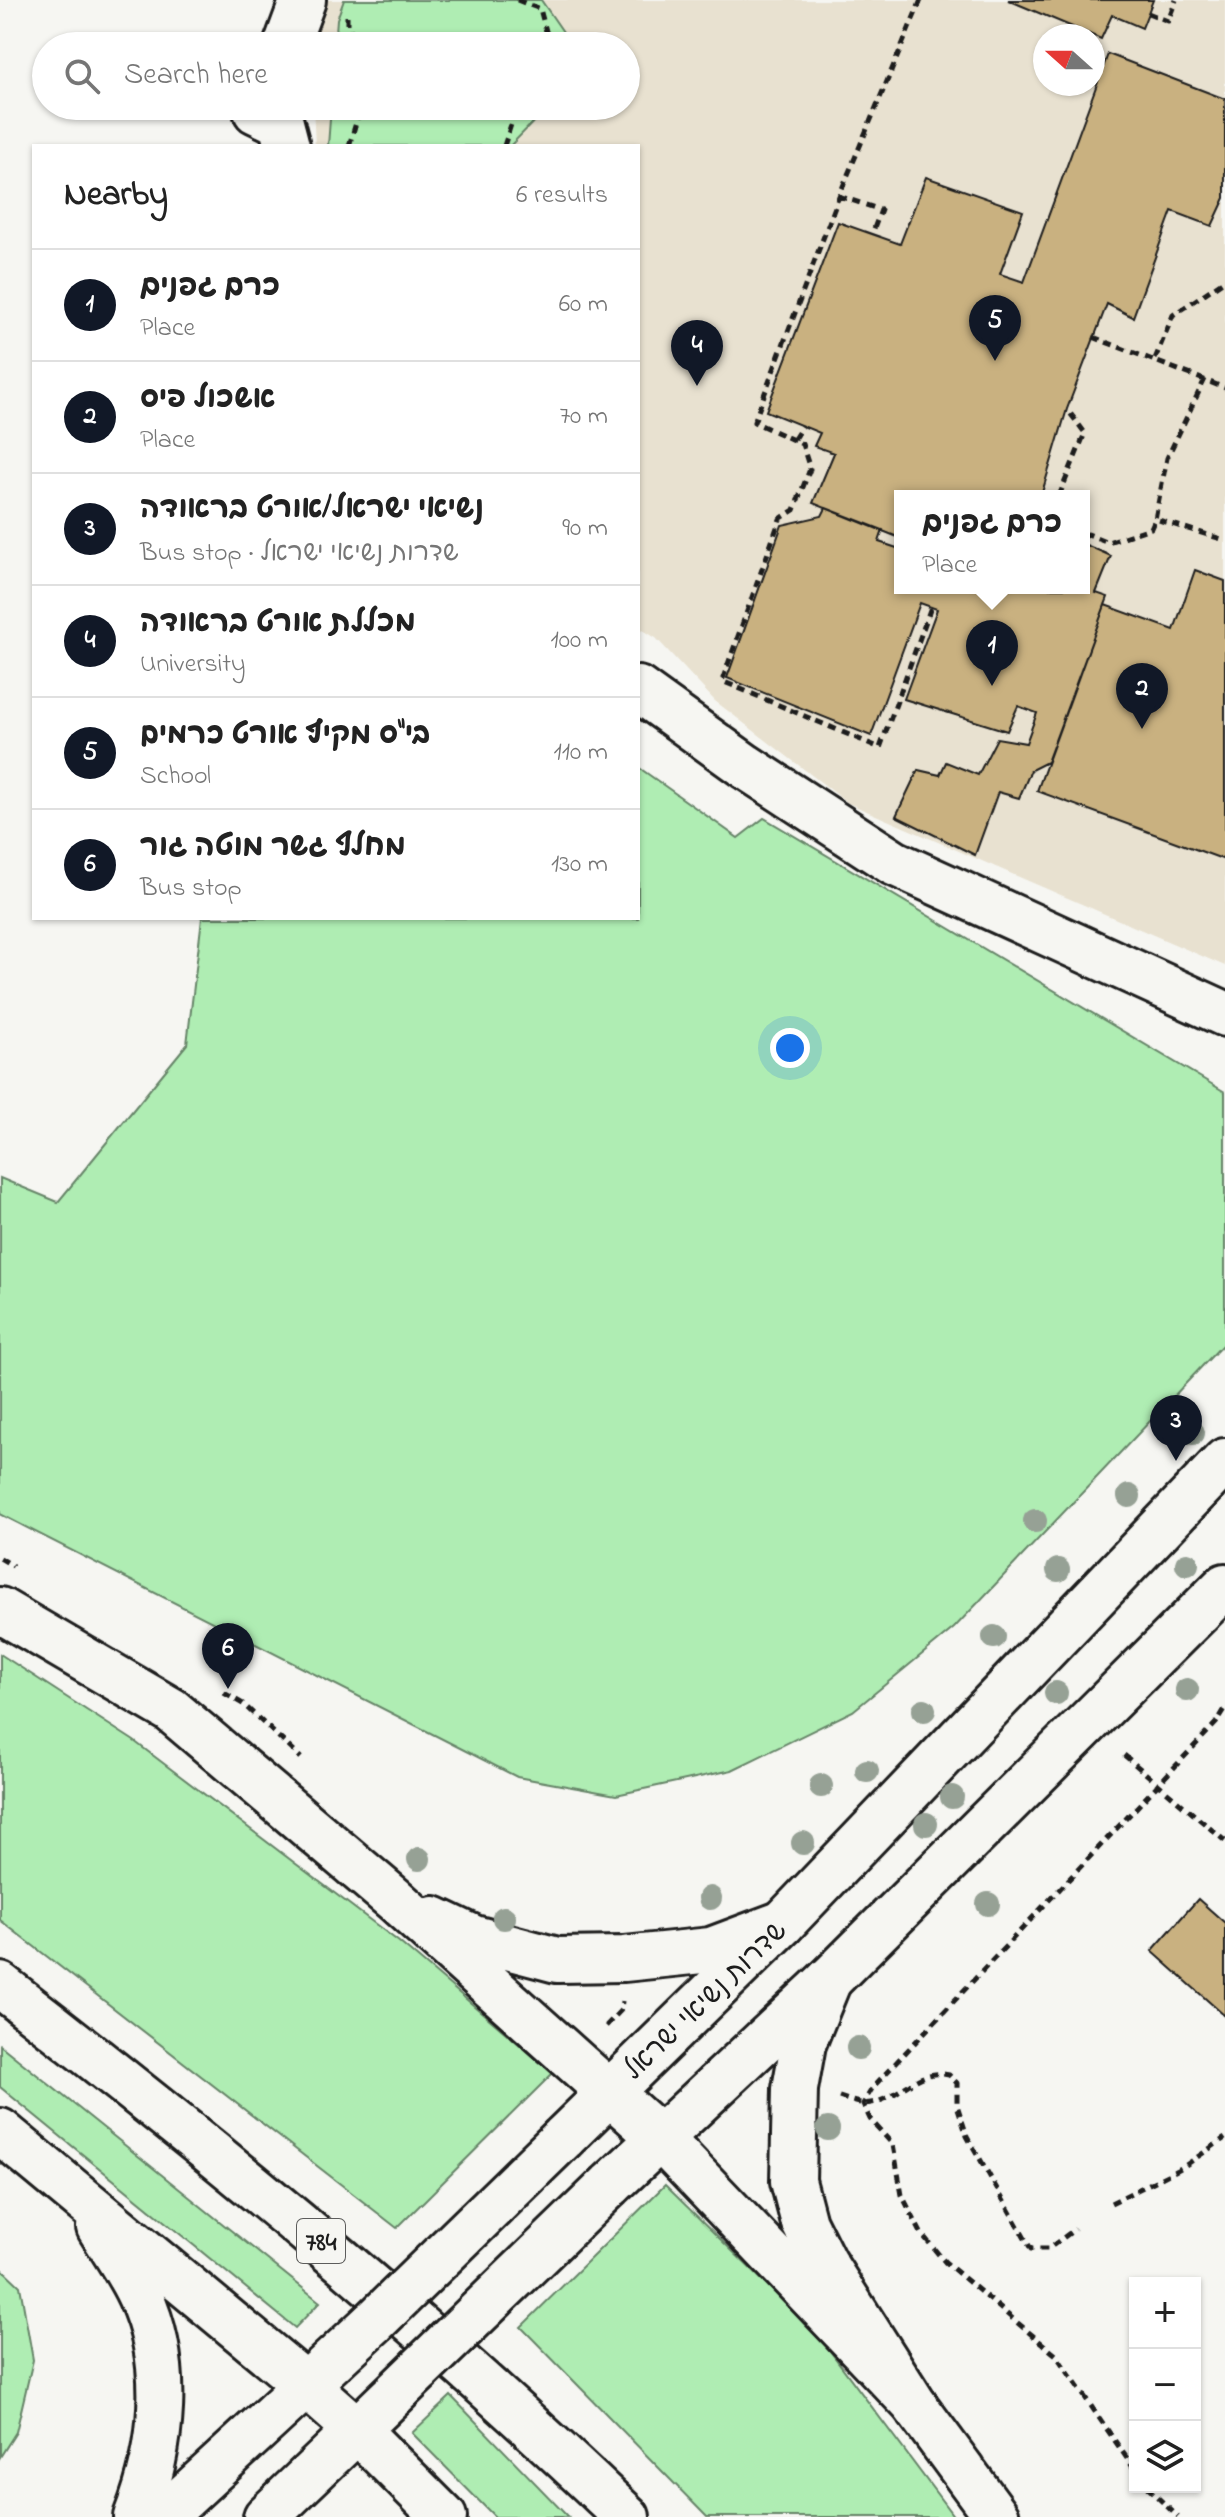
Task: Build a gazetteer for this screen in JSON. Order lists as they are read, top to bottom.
{
  "streets": {
    "main road": ["שדרות נשיאי ישראל", "784"]
  },
  "north": "left",
  "page": {
    "search": "Search here",
    "heading": ["Nearby", "6 results"],
    "list": [
      {
        "mark": "1",
        "name": "כרם גפנים",
        "note": "Place",
        "value": "60 m"
      },
      {
        "mark": "2",
        "name": "אשכול פיס",
        "note": "Place",
        "value": "70 m"
      },
      {
        "mark": "3",
        "name": "נשיאי ישראל/אורט בראודה",
        "note": "Bus stop · שדרות נשיאי ישראל",
        "value": "90 m"
      },
      {
        "mark": "4",
        "name": "מכללת אורט בראודה",
        "note": "University",
        "value": "100 m"
      },
      {
        "mark": "5",
        "name": "בי\"ס מקיף אורט כרמים",
        "note": "School",
        "value": "110 m"
      },
      {
        "mark": "6",
        "name": "מחלף גשר מוטה גור",
        "note": "Bus stop",
        "value": "130 m"
      }
    ],
    "pins": [
      "5",
      "4",
      "1",
      "2",
      "3",
      "6"
    ],
    "popup": ["כרם גפנים", "Place"],
    "map_buttons": ["+", "−"]
  }
}
